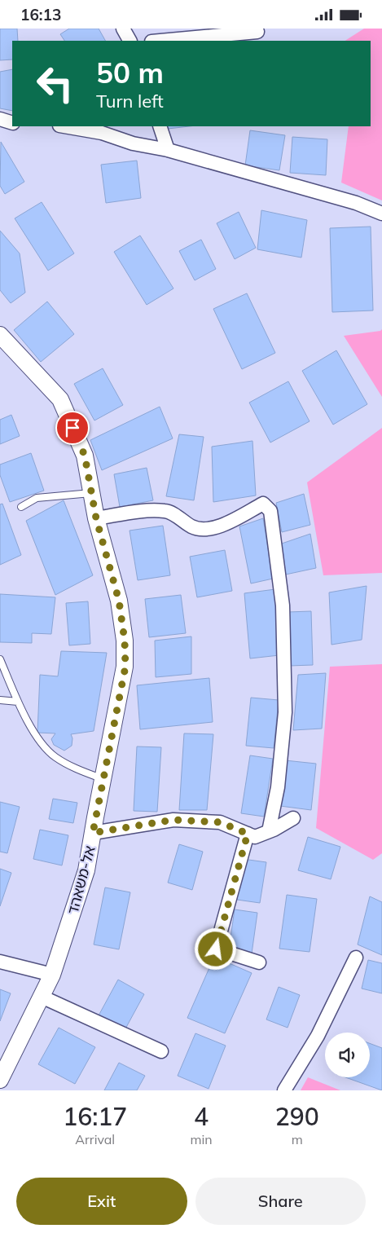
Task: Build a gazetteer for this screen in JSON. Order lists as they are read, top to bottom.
{
  "streets": {
    "street": ["אל-משאהד"]
  },
  "page": {
    "status": "16:13",
    "turn": ["50 m", "Turn left"],
    "eta": [
      "16:17",
      "Arrival",
      "4",
      "min",
      "290",
      "m"
    ],
    "buttons": ["Exit", "Share"]
  }
}
